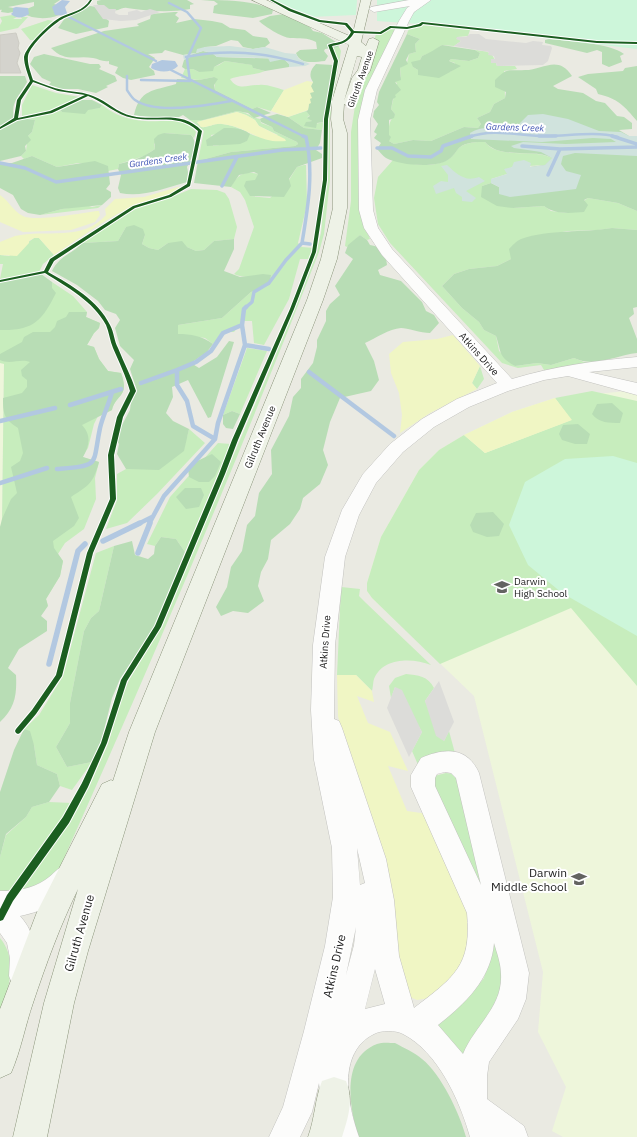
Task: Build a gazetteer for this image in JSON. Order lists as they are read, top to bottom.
{
  "streets": {
    "street": ["Gilruth Avenue", "Atkins Drive"]
  },
  "water": ["Gardens Creek"],
  "places": {
    "school or university": ["Darwin High School", "Darwin Middle School"]
  }
}
